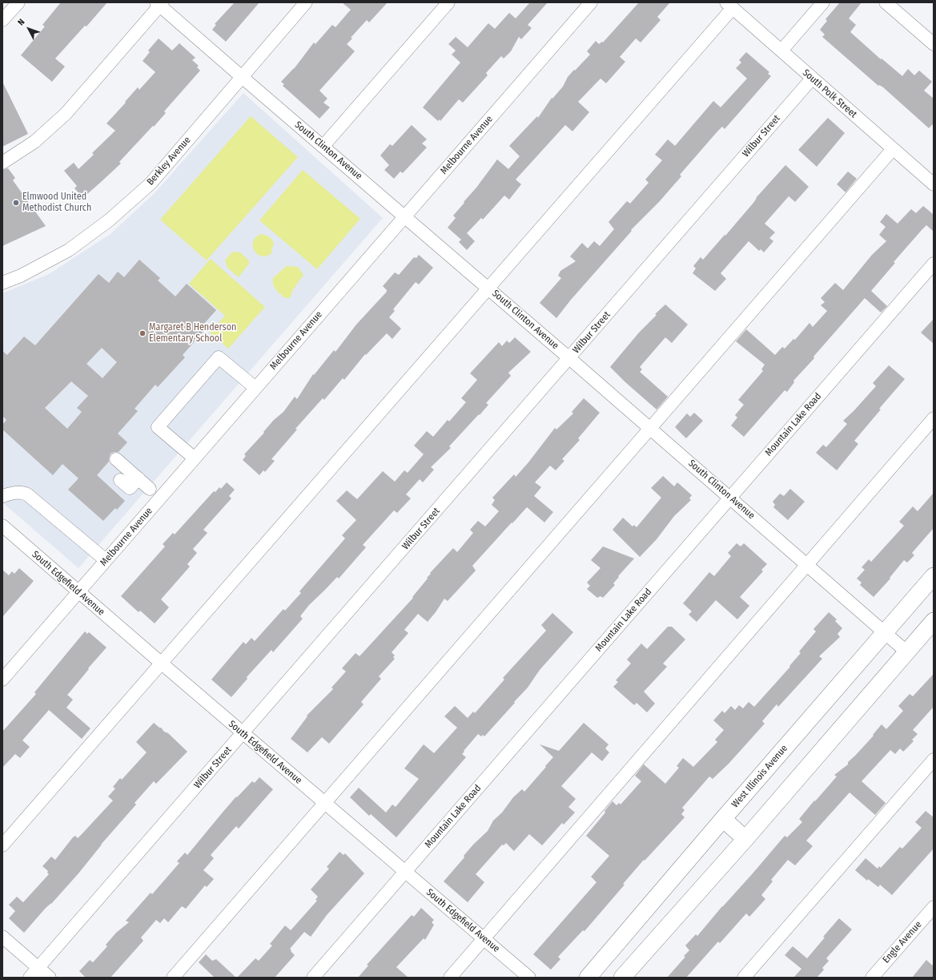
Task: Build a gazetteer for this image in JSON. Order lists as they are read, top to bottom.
{
  "streets": {
    "main road": ["West Illinois Avenue"],
    "street": [
      "South Polk Street",
      "Wilbur Street",
      "Melbourne Avenue",
      "South Clinton Avenue",
      "Berkley Avenue",
      "Mountain Lake Road",
      "South Edgefield Avenue",
      "Engle Avenue"
    ]
  },
  "crossings": [
    ["South Polk Street", "Wilbur Street"],
    ["Wilbur Street", "South Clinton Avenue"],
    ["Wilbur Street", "South Edgefield Avenue"],
    ["Melbourne Avenue", "South Clinton Avenue"],
    ["Melbourne Avenue", "South Edgefield Avenue"],
    ["South Clinton Avenue", "Berkley Avenue"],
    ["South Clinton Avenue", "Mountain Lake Road"],
    ["South Clinton Avenue", "West Illinois Avenue"],
    ["Mountain Lake Road", "South Edgefield Avenue"]
  ],
  "places": ["Elmwood United Methodist Church", "Margaret B Henderson Elementary School"],
  "north": "top left"
}
